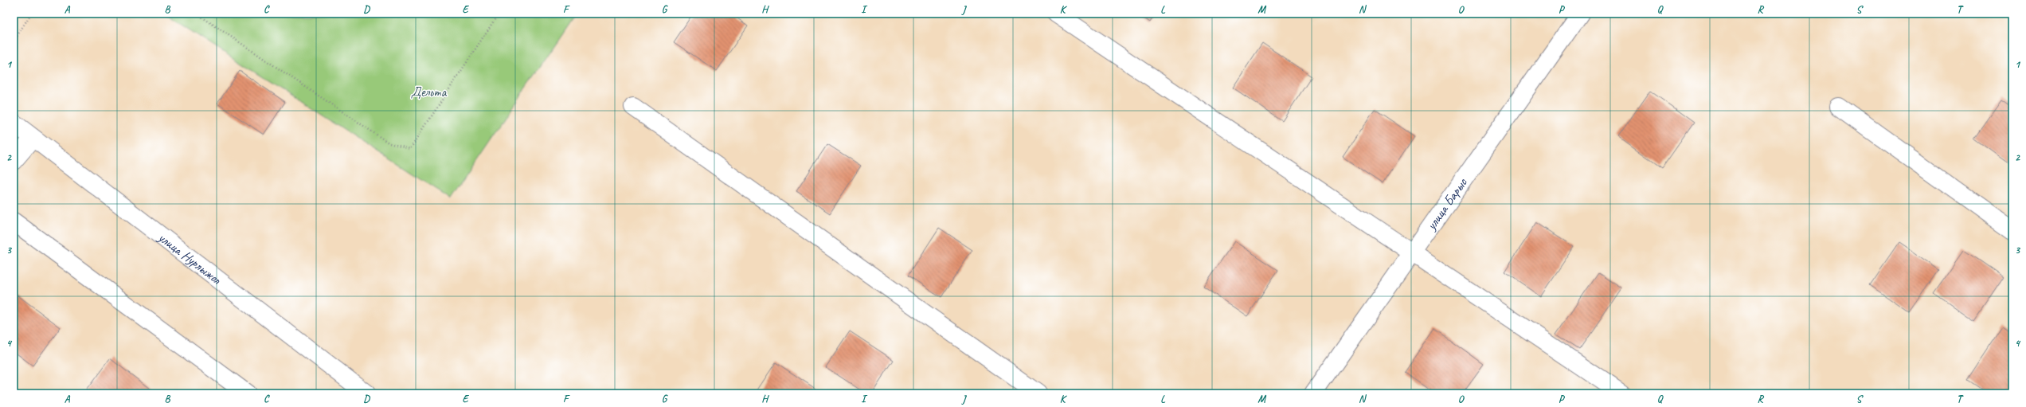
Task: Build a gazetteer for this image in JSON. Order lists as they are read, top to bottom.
{
  "streets": {
    "street": ["улица Барыс", "улица Нурлыжол"]
  },
  "parks": ["Дельта"],
  "grid": {
    "columns": [
      "A",
      "B",
      "C",
      "D",
      "E",
      "F",
      "G",
      "H",
      "I",
      "J",
      "K",
      "L",
      "M",
      "N",
      "O",
      "P",
      "Q",
      "R",
      "S",
      "T"
    ],
    "rows": [
      "1",
      "2",
      "3",
      "4"
    ]
  }
}
